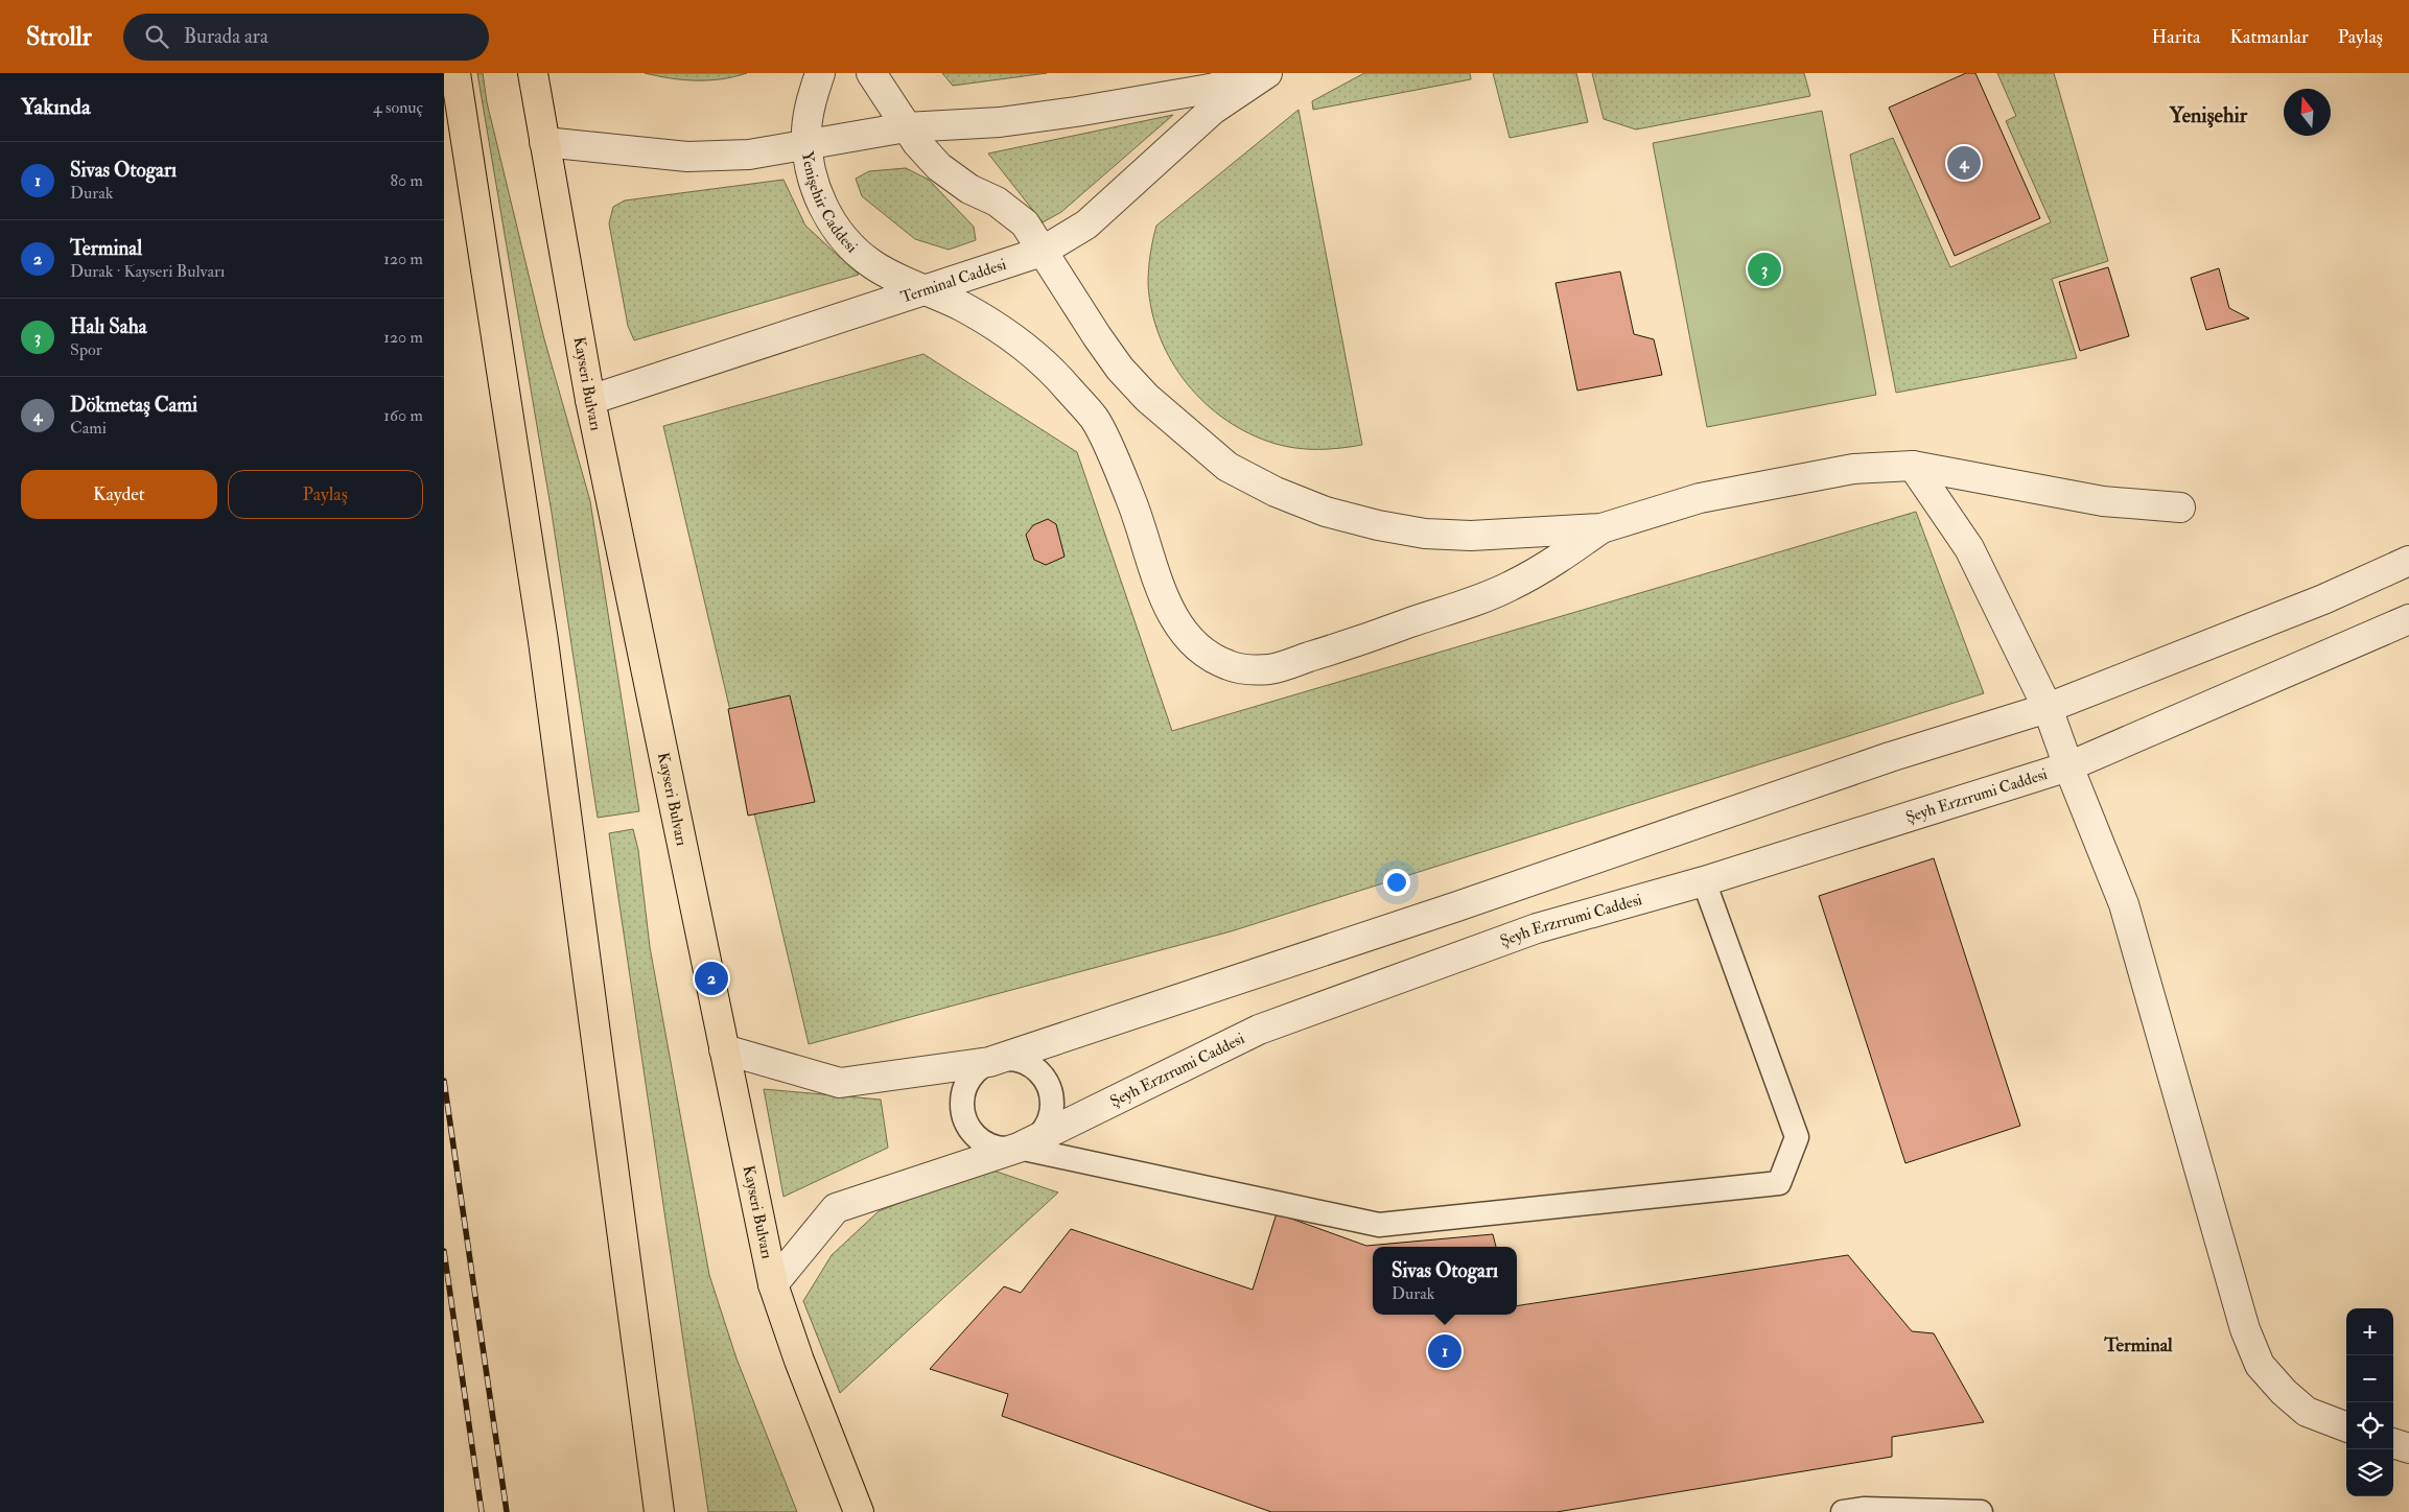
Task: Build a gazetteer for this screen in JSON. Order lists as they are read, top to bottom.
{
  "streets": {
    "main road": ["Kayseri Bulvarı"],
    "street": ["Yenişehir Caddesi", "Terminal Caddesi", "Şeyh Erzrrumi Caddesi"]
  },
  "crossings": [
    ["Yenişehir Caddesi", "Terminal Caddesi"],
    ["Terminal Caddesi", "Kayseri Bulvarı"],
    ["Kayseri Bulvarı", "Şeyh Erzrrumi Caddesi"]
  ],
  "districts": ["Yenişehir", "Terminal"],
  "north": "top",
  "page": {
    "header": "Strollr",
    "search": "Burada ara",
    "nav": ["Harita", "Katmanlar", "Paylaş"],
    "heading": ["Yakında", "4 sonuç"],
    "list": [
      {
        "mark": "1",
        "name": "Sivas Otogarı",
        "note": "Durak",
        "value": "80 m"
      },
      {
        "mark": "2",
        "name": "Terminal",
        "note": "Durak · Kayseri Bulvarı",
        "value": "120 m"
      },
      {
        "mark": "3",
        "name": "Halı Saha",
        "note": "Spor",
        "value": "120 m"
      },
      {
        "mark": "4",
        "name": "Dökmetaş Cami",
        "note": "Cami",
        "value": "160 m"
      }
    ],
    "pins": [
      "4",
      "3",
      "2",
      "1"
    ],
    "buttons": ["Kaydet", "Paylaş"],
    "popup": ["Sivas Otogarı", "Durak"],
    "map_buttons": ["+", "−"]
  }
}
